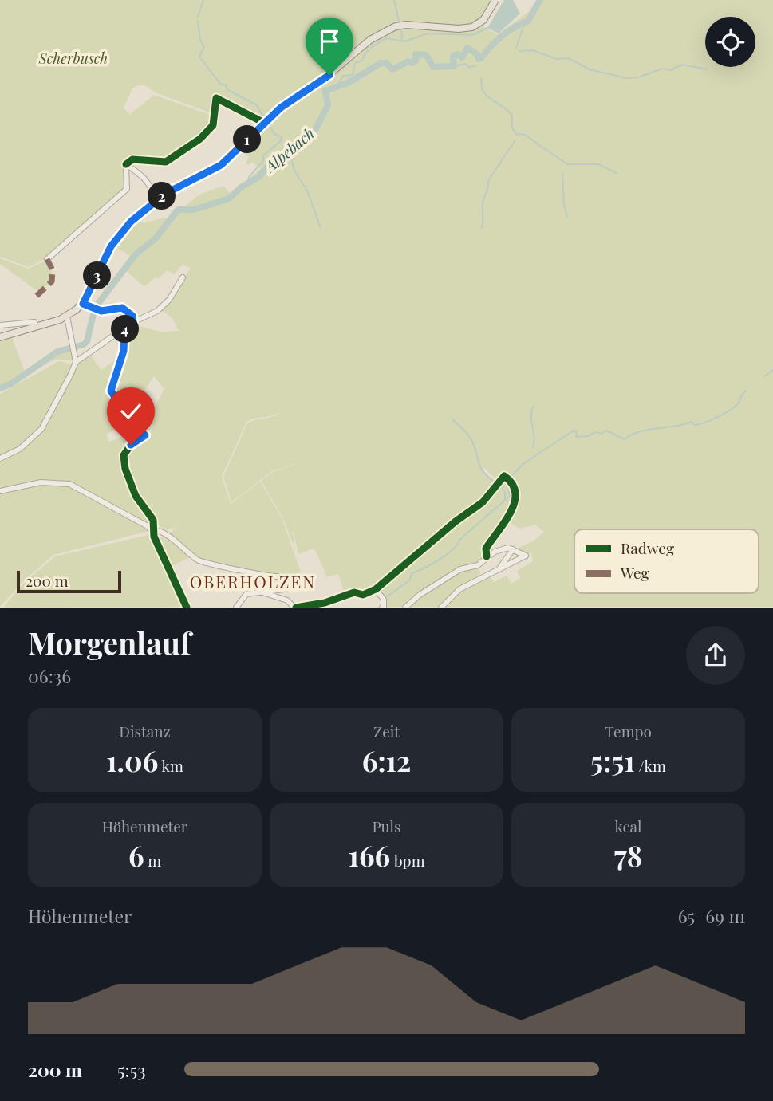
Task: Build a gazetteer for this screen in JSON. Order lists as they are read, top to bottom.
{
  "districts": ["OBERHOLZEN"],
  "water": ["Alpebach"],
  "parks": ["Scherbusch"],
  "legend": ["Radweg", "Weg"],
  "scale_bar": "200 m",
  "page": {
    "pins": [
      "1",
      "2",
      "3",
      "4"
    ],
    "scale": "200 m",
    "heading": ["Morgenlauf", "06:36"],
    "stats": [
      ["Distanz", "1.06 km"],
      ["Zeit", "6:12"],
      ["Tempo", "5:51 /km"],
      ["Höhenmeter", "6 m"],
      ["Puls", "166 bpm"],
      ["kcal", "78"]
    ],
    "chart": ["Höhenmeter", "65–69 m"],
    "list": [
      {
        "name": "200 m",
        "note": "5:53"
      }
    ]
  }
}
